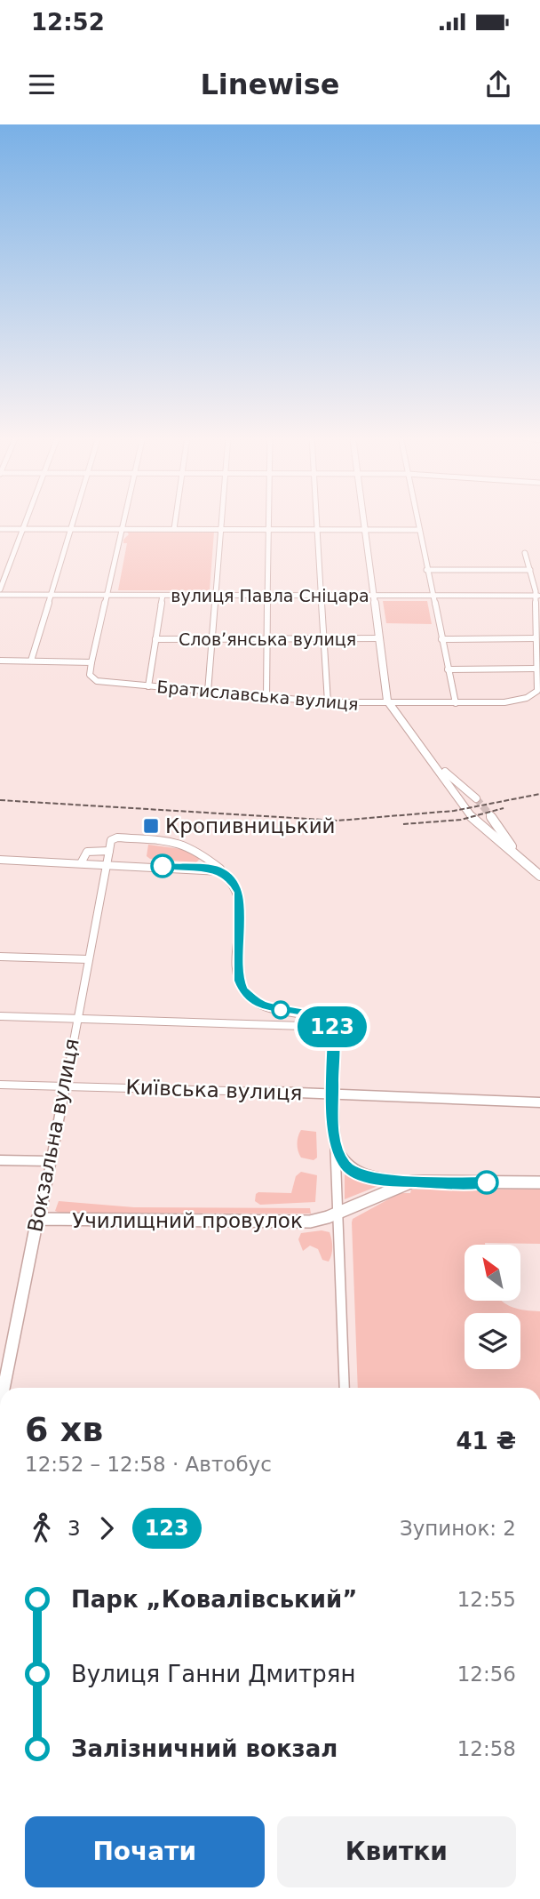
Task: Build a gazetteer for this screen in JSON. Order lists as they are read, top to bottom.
{
  "streets": {
    "main road": ["Вокзальна вулиця", "Училищний провулок"],
    "street": [
      "вулиця Павла Сніцара",
      "Словʼянська вулиця",
      "Братиславська вулиця",
      "Київська вулиця"
    ]
  },
  "crossings": [
    ["Київська вулиця", "Вокзальна вулиця"],
    ["Вокзальна вулиця", "Училищний провулок"]
  ],
  "places": {
    "transit": ["Кропивницький"]
  },
  "lines": ["bus line 123"],
  "north": "top left",
  "page": {
    "status": "12:52",
    "header": "Linewise",
    "on_map": "123",
    "heading": ["6 хв", "12:52 – 12:58 · Автобус", "41 ₴"],
    "legs": ["3", "123", "Зупинок: 2"],
    "list": [
      {
        "name": "Парк „Ковалівський”",
        "value": "12:55"
      },
      {
        "name": "Вулиця Ганни Дмитрян",
        "value": "12:56"
      },
      {
        "name": "Залізничний вокзал",
        "value": "12:58"
      }
    ],
    "buttons": ["Почати", "Квитки"]
  }
}
